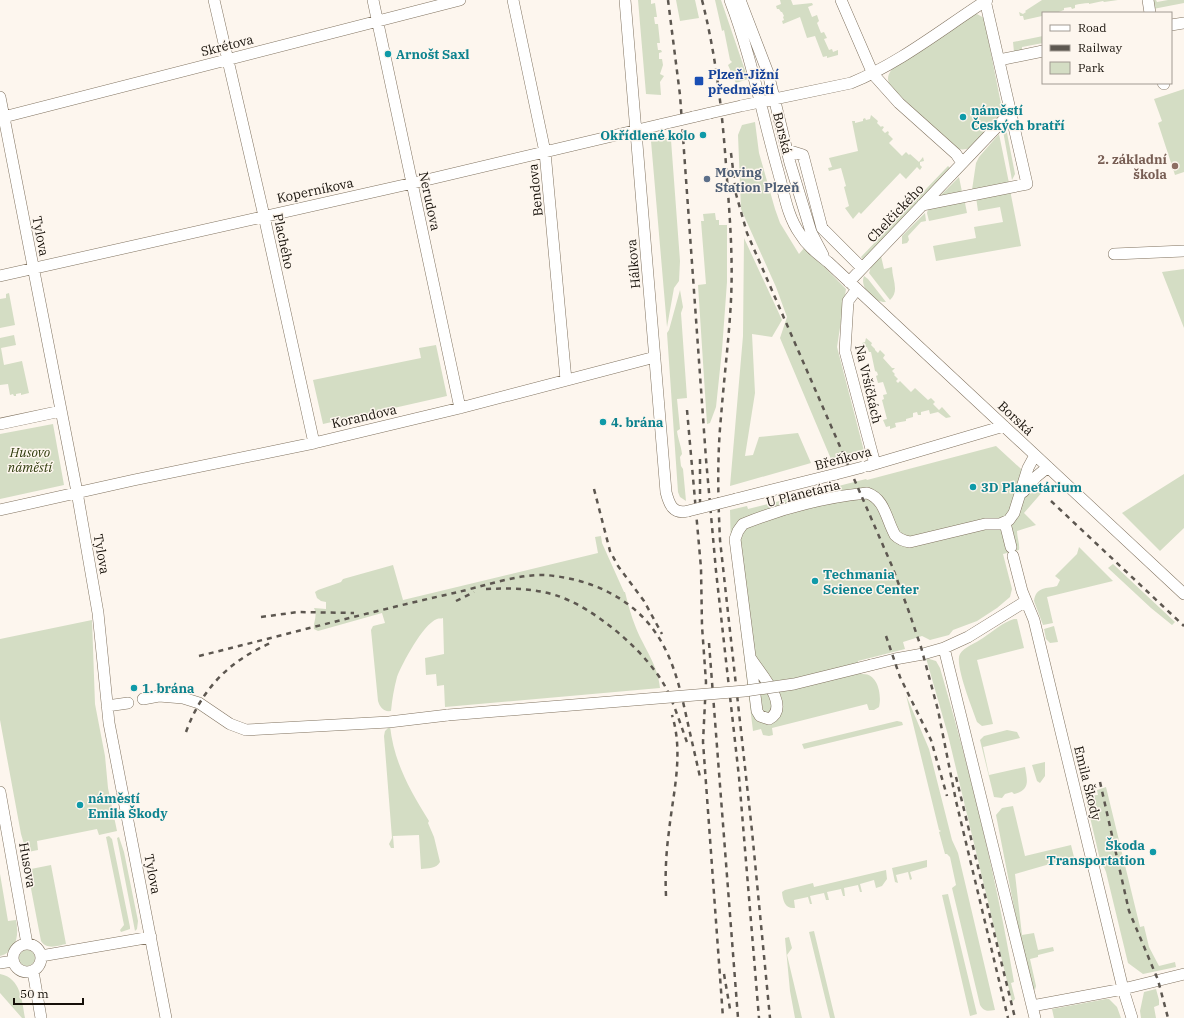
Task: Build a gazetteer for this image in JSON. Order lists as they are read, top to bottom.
{
  "streets": {
    "street": [
      "Skrétova",
      "Borská",
      "Koperníkova",
      "Bendova",
      "Nerudova",
      "Chelčického",
      "Tylova",
      "Plachého",
      "Hálkova",
      "Na Vršíčkách",
      "Korandova",
      "Břeňkova",
      "U Planetária",
      "Emila Škody",
      "Husova"
    ]
  },
  "crossings": [
    ["Skrétova", "Nerudova"],
    ["Skrétova", "Tylova"],
    ["Skrétova", "Plachého"],
    ["Borská", "Koperníkova"],
    ["Borská", "Chelčického"],
    ["Borská", "Na Vršíčkách"],
    ["Borská", "Břeňkova"],
    ["Koperníkova", "Bendova"],
    ["Koperníkova", "Nerudova"],
    ["Koperníkova", "Tylova"],
    ["Koperníkova", "Plachého"],
    ["Koperníkova", "Hálkova"],
    ["Bendova", "Korandova"],
    ["Nerudova", "Korandova"],
    ["Tylova", "Korandova"],
    ["Plachého", "Korandova"],
    ["Hálkova", "Korandova"],
    ["Hálkova", "Břeňkova"],
    ["Na Vršíčkách", "Břeňkova"],
    ["U Planetária", "Emila Škody"]
  ],
  "parks": ["Husovo náměstí"],
  "places": {
    "other": [
      "Arnošt Saxl",
      "náměstí Českých bratří",
      "Okřídlené kolo",
      "2. základní škola",
      "Moving Station Plzeň",
      "4. brána",
      "3D Planetárium",
      "Techmania Science Center",
      "1. brána",
      "náměstí Emila Škody",
      "Škoda Transportation"
    ],
    "transit": ["Plzeň-Jižní předměstí"]
  },
  "legend": ["Road", "Railway", "Park"],
  "scale_bar": "50 m"
}
